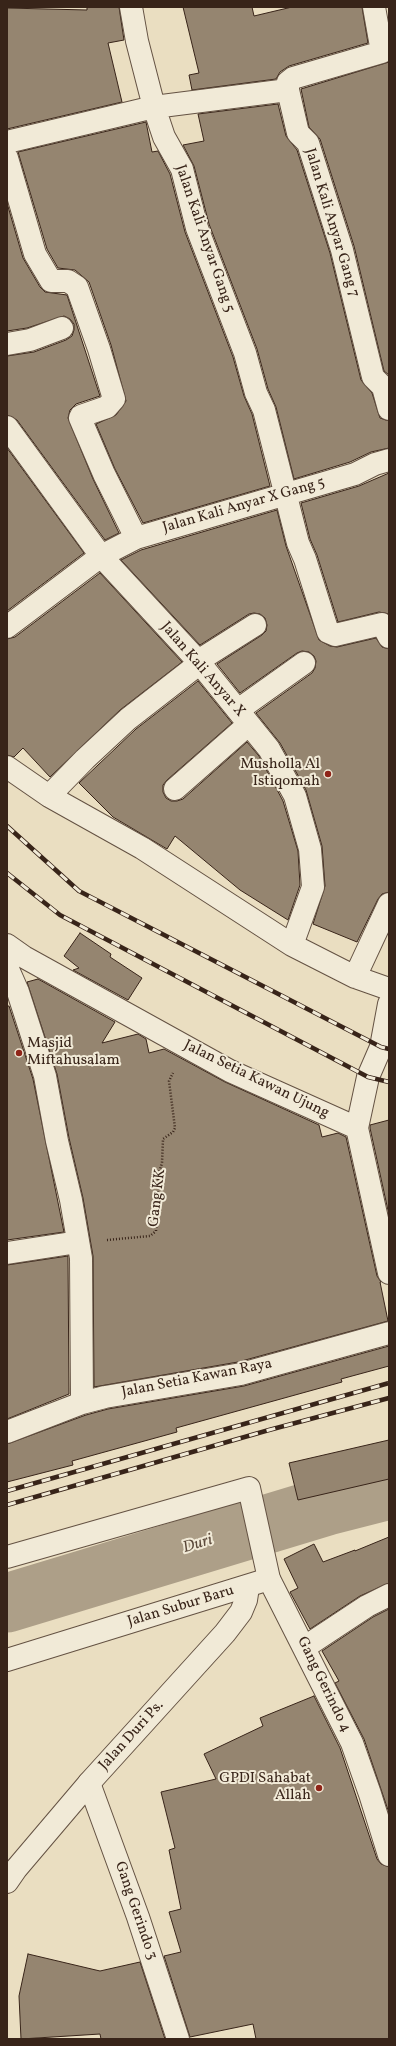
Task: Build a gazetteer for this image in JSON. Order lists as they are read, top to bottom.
{
  "streets": {
    "street": [
      "Jalan Kali Anyar Gang 7",
      "Jalan Kali Anyar Gang 5",
      "Jalan Kali Anyar X Gang 5",
      "Jalan Kali Anyar X",
      "Jalan Setia Kawan Ujung",
      "Jalan Setia Kawan Raya",
      "Jalan Subur Baru",
      "Gang Gerindo 4",
      "Jalan Duri Ps.",
      "Gang Gerindo 3"
    ],
    "path": ["Gang KK"]
  },
  "crossings": [
    ["Jalan Kali Anyar Gang 5", "Jalan Kali Anyar X Gang 5"],
    ["Jalan Kali Anyar X Gang 5", "Jalan Kali Anyar X"],
    ["Jalan Setia Kawan Ujung", "Gang KK"],
    ["Jalan Subur Baru", "Gang Gerindo 4"],
    ["Jalan Subur Baru", "Jalan Duri Ps."],
    ["Jalan Duri Ps.", "Gang Gerindo 3"]
  ],
  "water": ["Duri"],
  "places": ["Musholla Al Istiqomah", "Masjid Miftahusalam", "GPDI Sahabat Allah"]
}
